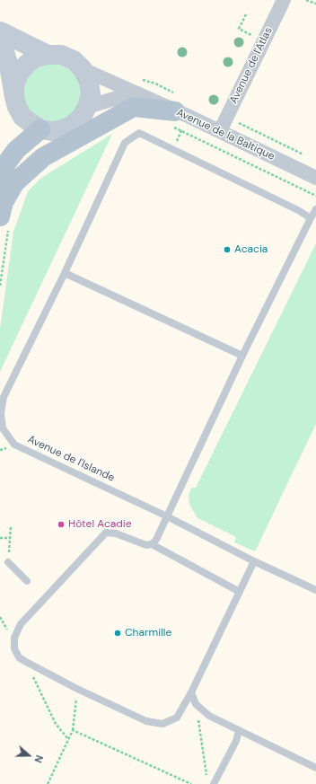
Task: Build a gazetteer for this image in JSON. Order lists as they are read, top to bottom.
{
  "streets": {
    "street": ["Avenue de l'Atlas", "Avenue de la Baltique"],
    "lane": ["Avenue de l'Islande"]
  },
  "crossings": [
    ["Avenue de l'Atlas", "Avenue de la Baltique"]
  ],
  "places": ["Acacia", "Hôtel Acadie", "Charmille"],
  "north": "right"
}
